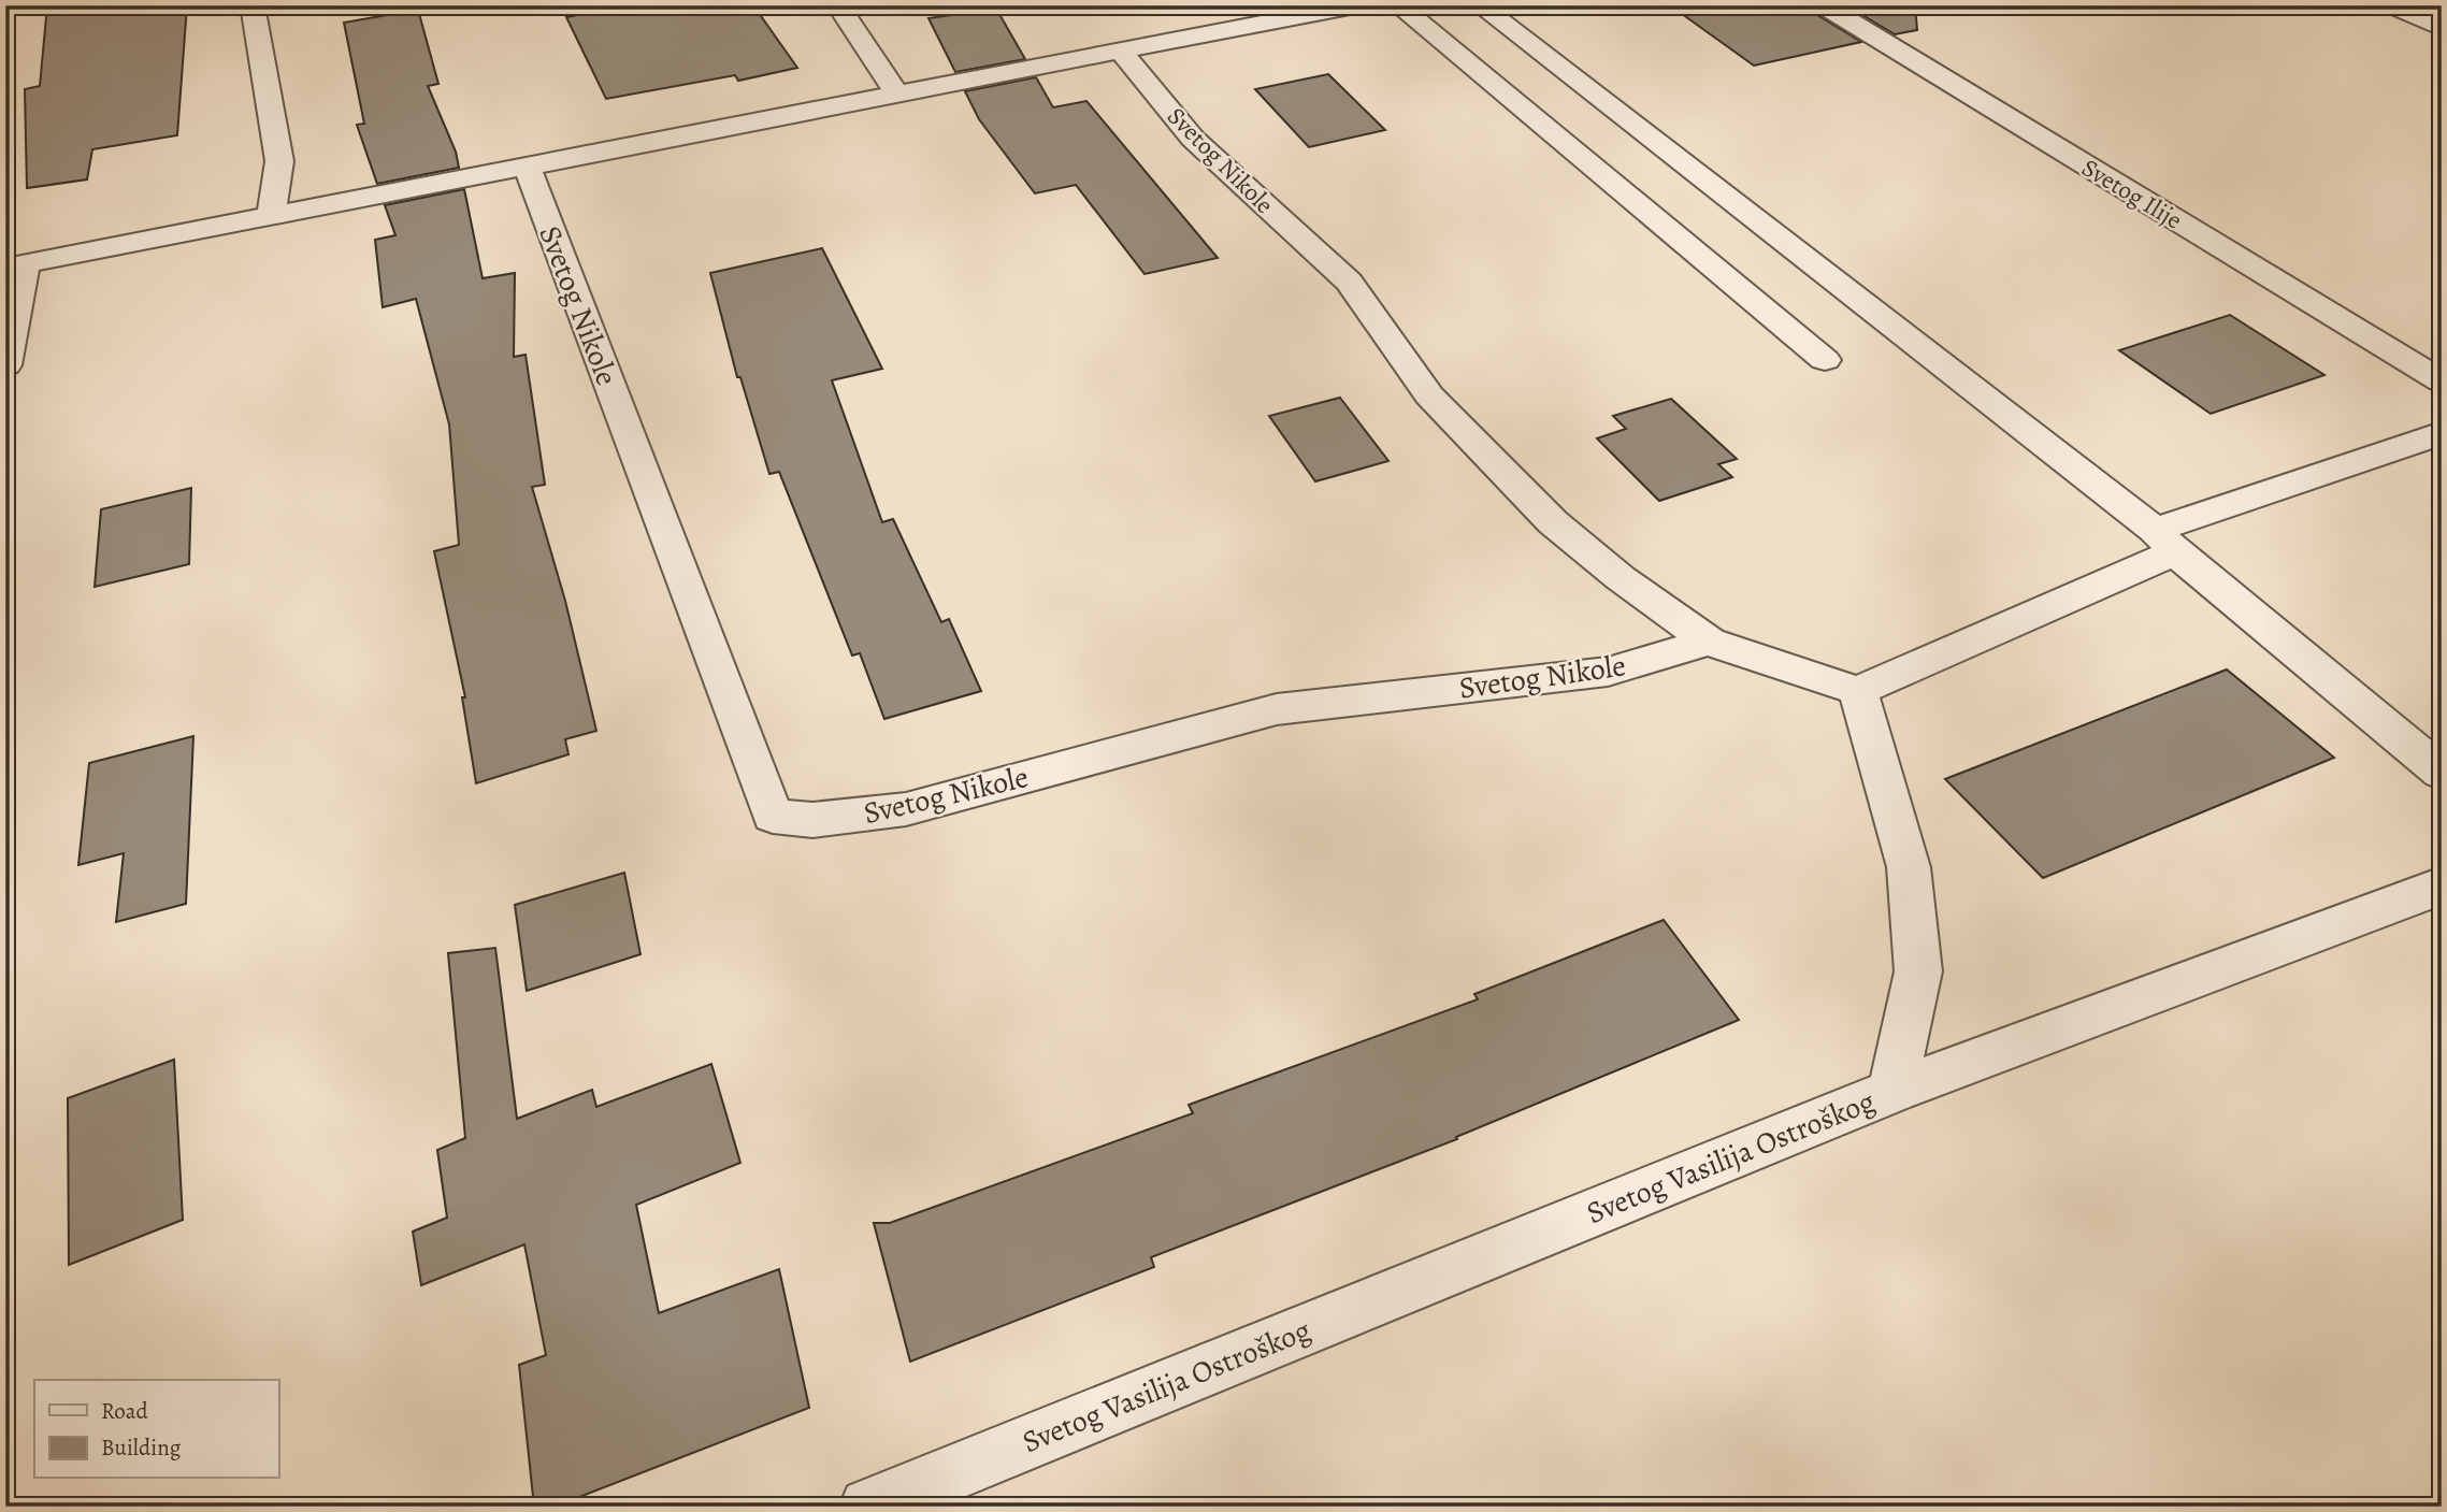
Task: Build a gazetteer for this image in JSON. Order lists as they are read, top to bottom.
{
  "streets": {
    "street": ["Svetog Nikole", "Svetog Ilije", "Svetog Vasilija Ostroškog"]
  },
  "crossings": [
    ["Svetog Nikole", "Svetog Vasilija Ostroškog"]
  ],
  "legend": ["Road", "Building"]
}
